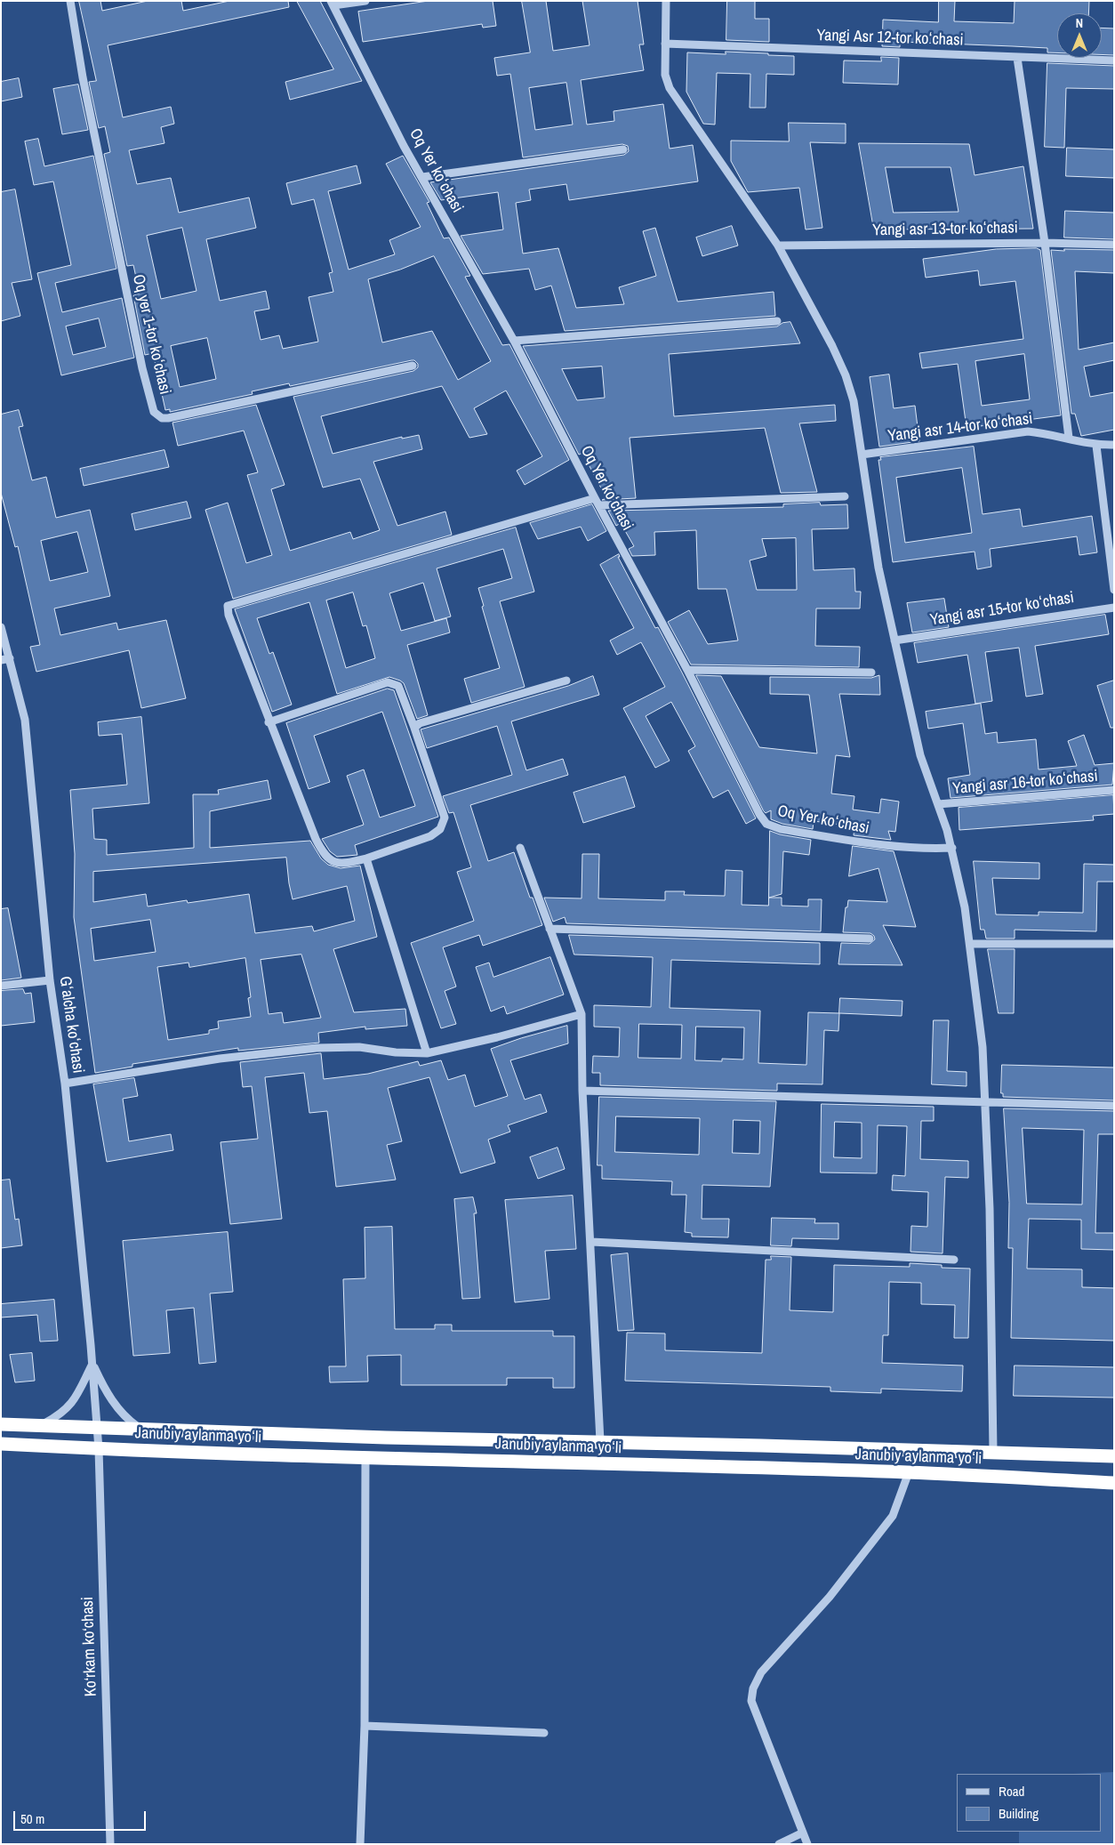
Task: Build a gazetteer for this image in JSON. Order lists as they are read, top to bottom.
{
  "streets": {
    "highway": ["Janubiy aylanma yoʻli"],
    "street": [
      "Yangi Asr 12-tor koʻchasi",
      "Oq Yer koʻchasi",
      "Yangi asr 13-tor koʻchasi",
      "Oq yer 1-tor koʻchasi",
      "Yangi asr 14-tor koʻchasi",
      "Yangi asr 15-tor koʻchasi",
      "Yangi asr 16-tor koʻchasi",
      "Gʻalcha koʻchasi",
      "Ko‘rkam ko‘chasi"
    ]
  },
  "crossings": [
    ["Gʻalcha koʻchasi", "Janubiy aylanma yoʻli"],
    ["Gʻalcha koʻchasi", "Ko‘rkam ko‘chasi"],
    ["Janubiy aylanma yoʻli", "Ko‘rkam ko‘chasi"]
  ],
  "legend": ["Road", "Building"],
  "scale_bar": "50 m",
  "north": "top"
}
